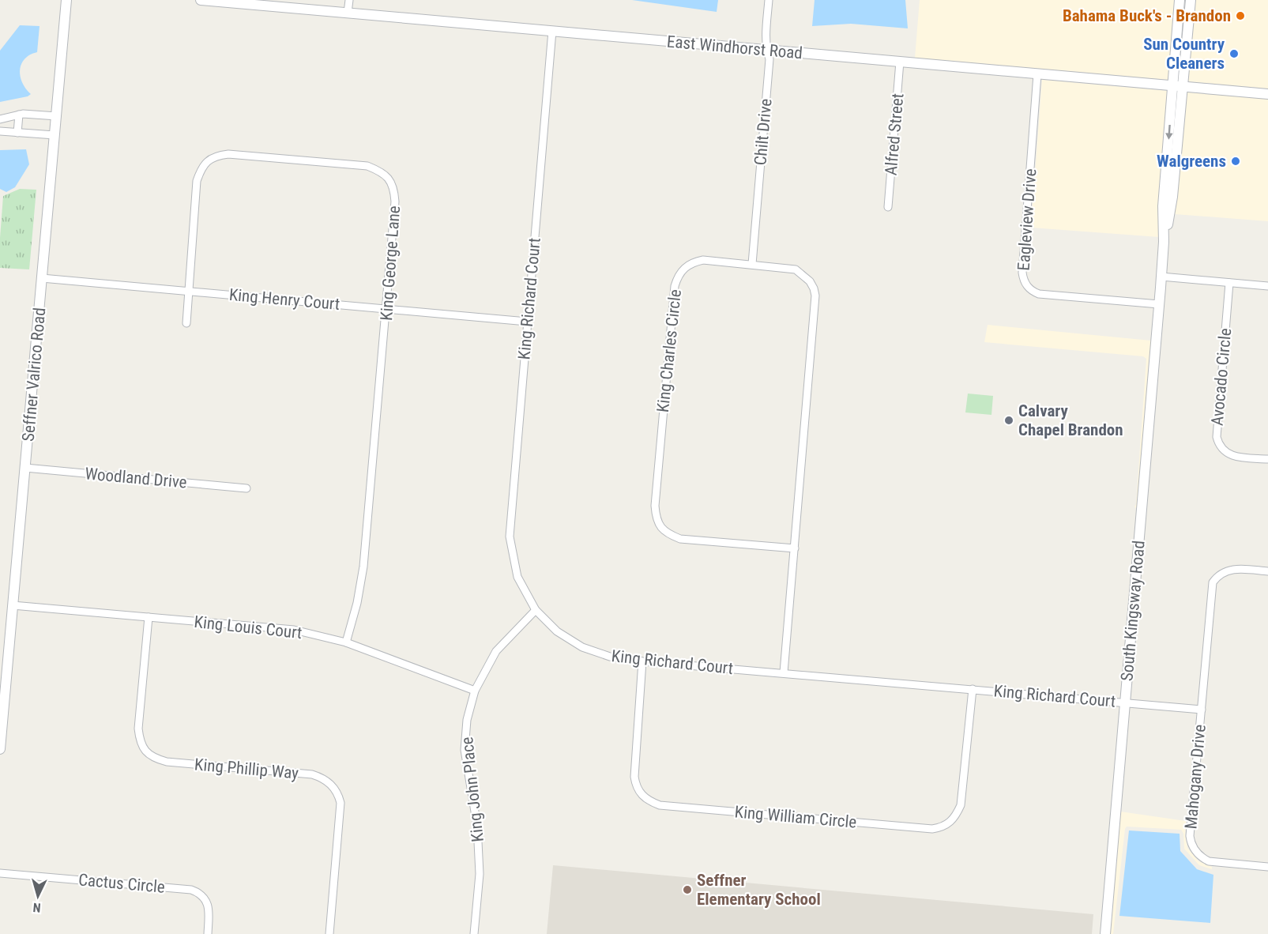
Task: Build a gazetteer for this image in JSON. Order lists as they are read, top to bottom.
{
  "streets": {
    "street": [
      "East Windhorst Road",
      "Chilt Drive",
      "Alfred Street",
      "Eagleview Drive",
      "King George Lane",
      "King Richard Court",
      "King Henry Court",
      "King Charles Circle",
      "Seffner Valrico Road",
      "Avocado Circle",
      "Woodland Drive",
      "South Kingsway Road",
      "King Louis Court",
      "King Phillip Way",
      "Mahogany Drive",
      "King John Place",
      "King William Circle",
      "Cactus Circle"
    ]
  },
  "crossings": [
    ["East Windhorst Road", "Chilt Drive"],
    ["East Windhorst Road", "Alfred Street"],
    ["East Windhorst Road", "Eagleview Drive"],
    ["East Windhorst Road", "King Richard Court"],
    ["Chilt Drive", "King Charles Circle"],
    ["Eagleview Drive", "South Kingsway Road"],
    ["King George Lane", "King Henry Court"],
    ["King George Lane", "King Louis Court"],
    ["King Richard Court", "King Henry Court"],
    ["King Richard Court", "King Charles Circle"],
    ["King Richard Court", "South Kingsway Road"],
    ["King Richard Court", "Mahogany Drive"],
    ["King Richard Court", "King John Place"],
    ["King Richard Court", "King William Circle"],
    ["King Henry Court", "Seffner Valrico Road"],
    ["Seffner Valrico Road", "Woodland Drive"],
    ["Seffner Valrico Road", "King Louis Court"],
    ["South Kingsway Road", "Mahogany Drive"],
    ["King Louis Court", "King Phillip Way"],
    ["King Louis Court", "King John Place"]
  ],
  "places": [
    "Bahama Buck's - Brandon",
    "Sun Country Cleaners",
    "Walgreens",
    "Calvary Chapel Brandon",
    "Seffner Elementary School"
  ],
  "north": "bottom"
}
